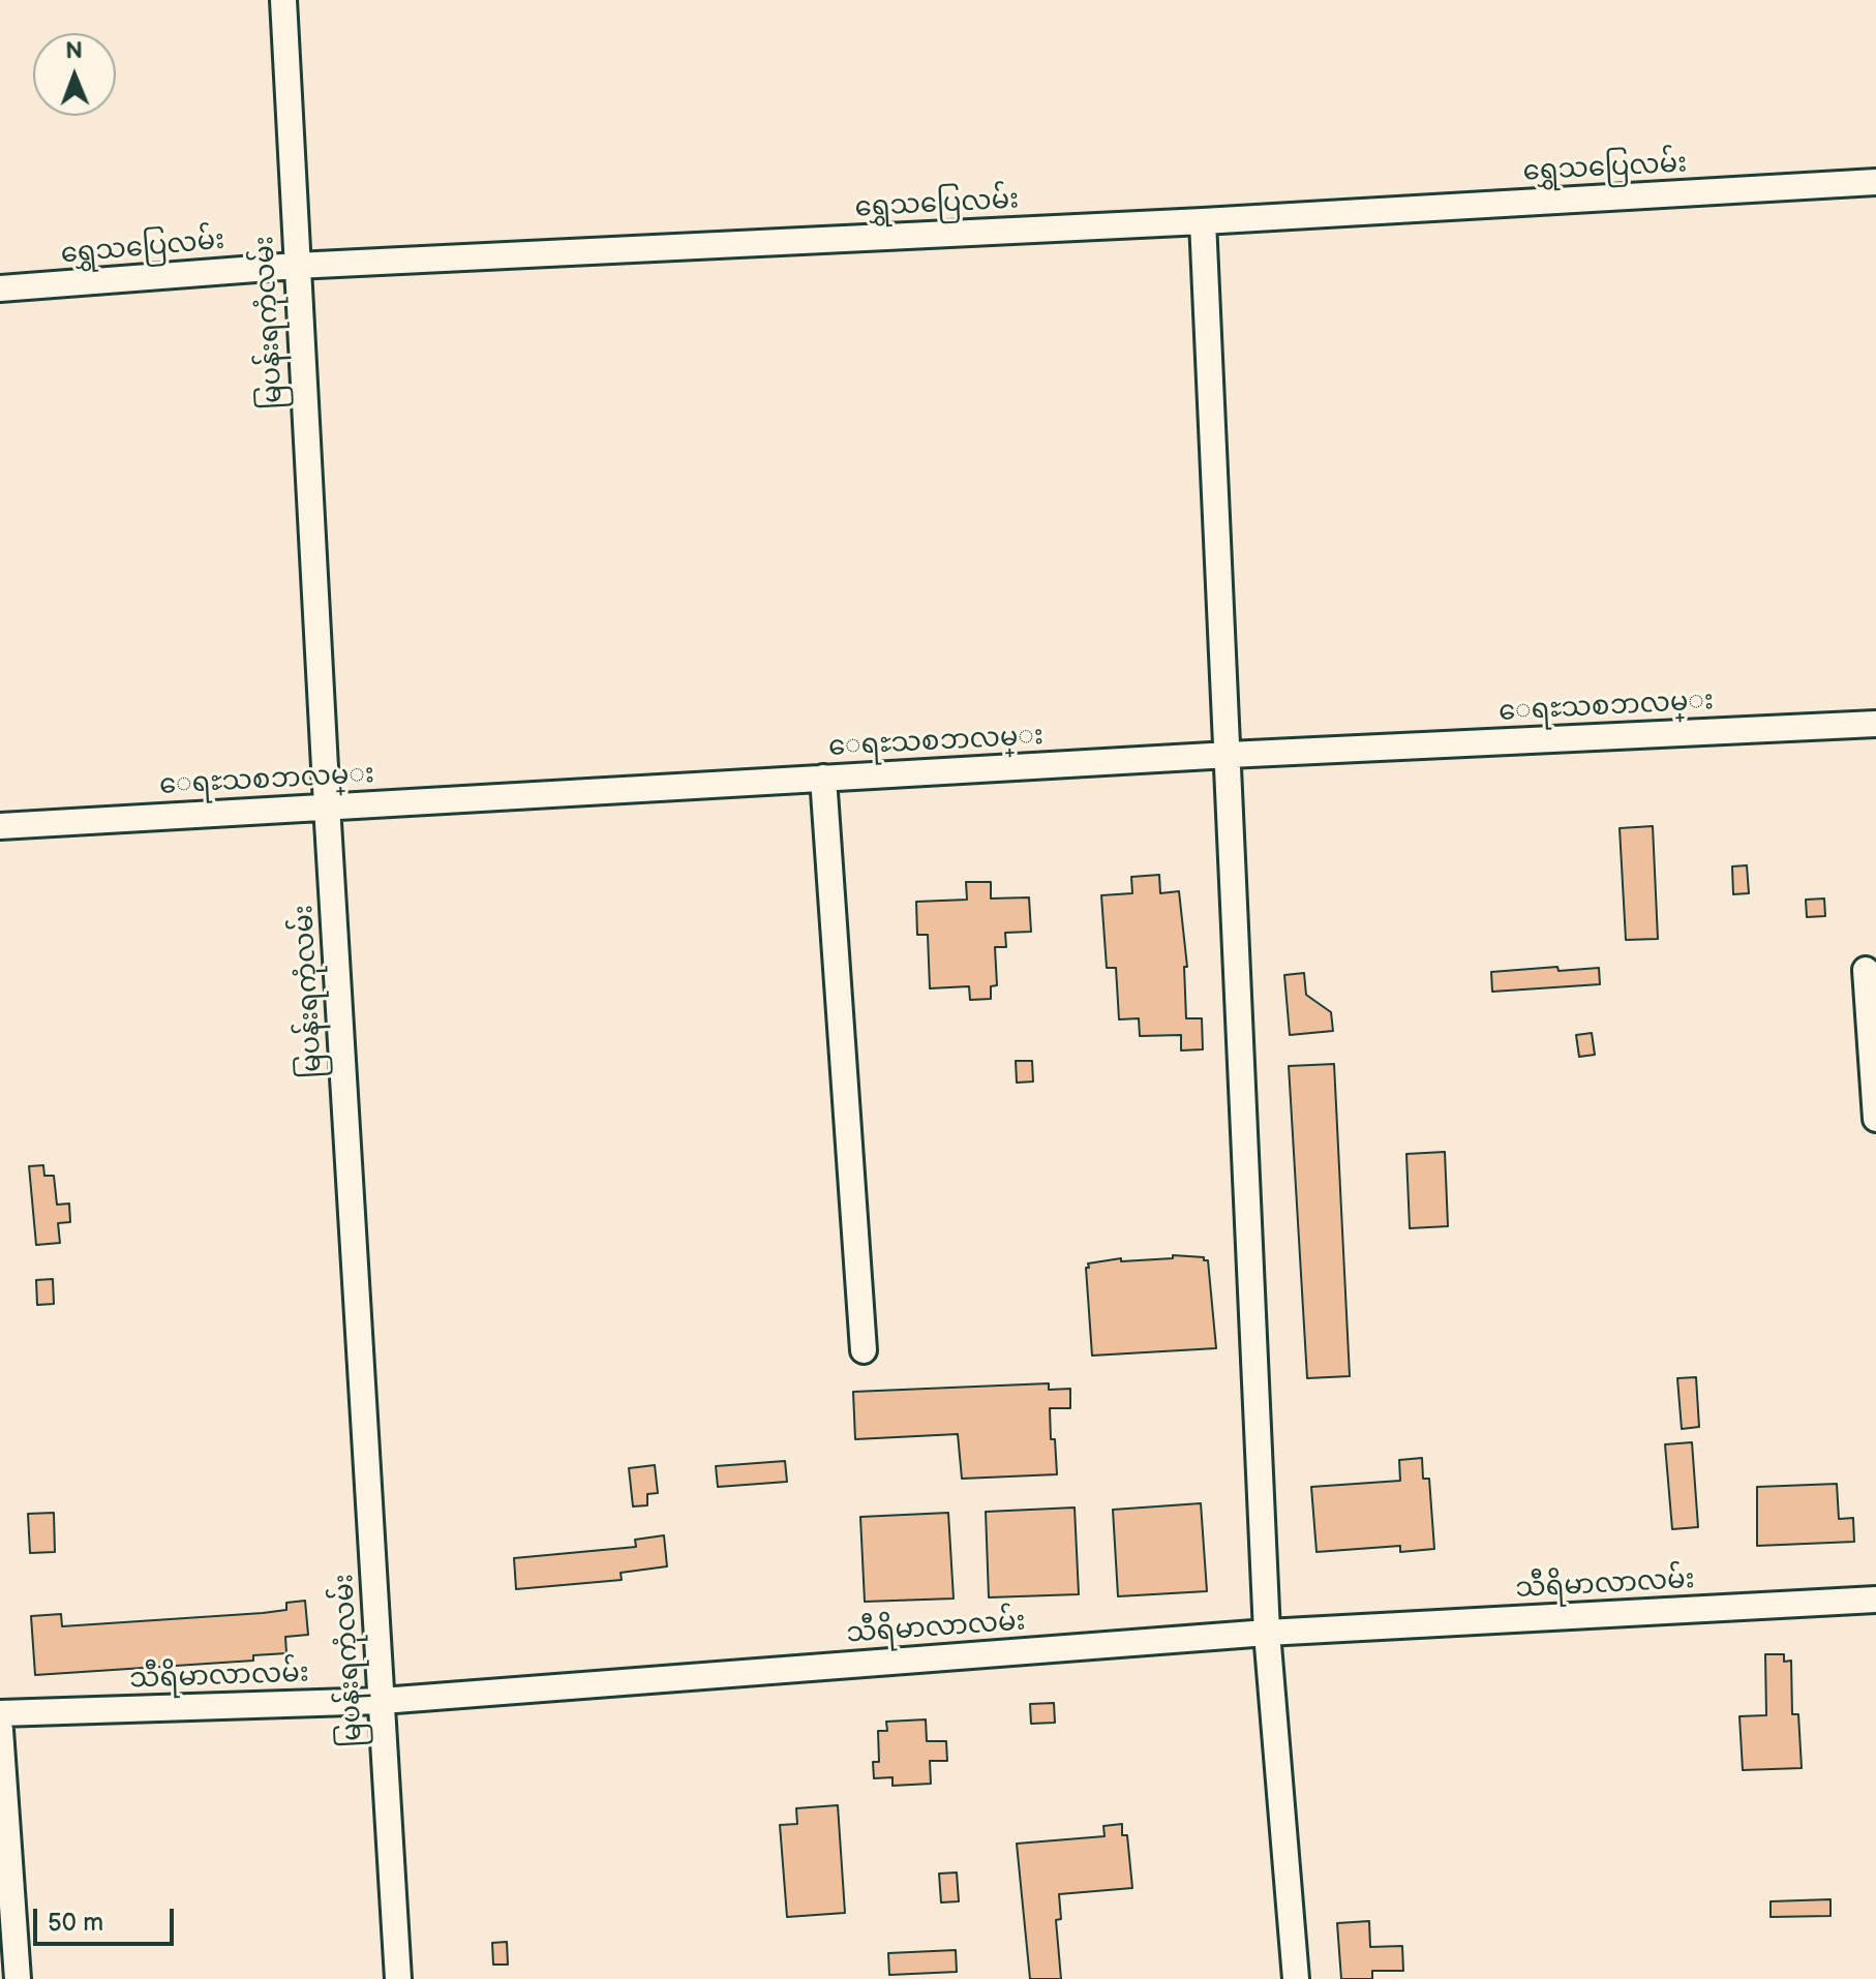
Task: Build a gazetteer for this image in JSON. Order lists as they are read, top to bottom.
{
  "streets": {
    "street": [
      "ရွှေသပြေလမ်း",
      "မြပန်းရကုံလမ်း",
      "ေရႊသစၥာလမ္း",
      "သီရိမာလာလမ်း"
    ]
  },
  "crossings": [
    ["ရွှေသပြေလမ်း", "မြပန်းရကုံလမ်း"],
    ["မြပန်းရကုံလမ်း", "ေရႊသစၥာလမ္း"],
    ["မြပန်းရကုံလမ်း", "သီရိမာလာလမ်း"]
  ],
  "scale_bar": "50 m",
  "north": "top"
}
